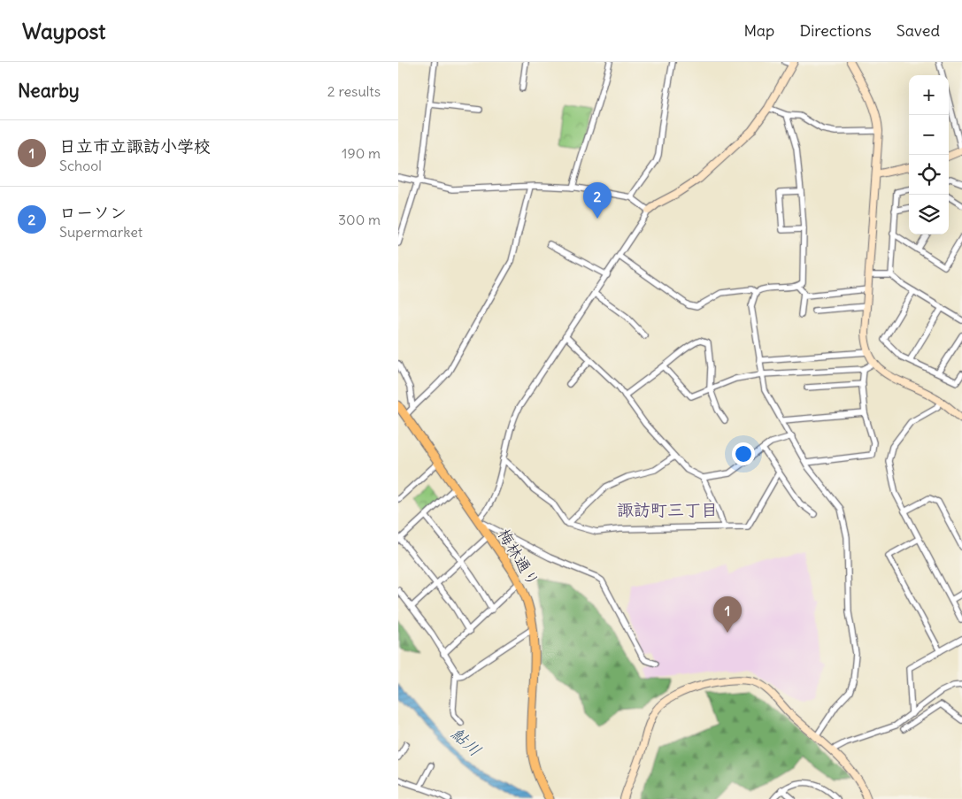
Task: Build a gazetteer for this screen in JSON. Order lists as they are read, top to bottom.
{
  "streets": {
    "main road": ["梅林通り"]
  },
  "districts": ["諏訪町三丁目"],
  "water": ["鮎川"],
  "page": {
    "header": "Waypost",
    "nav": ["Map", "Directions", "Saved"],
    "heading": ["Nearby", "2 results"],
    "map_buttons": ["+", "−"],
    "list": [
      {
        "mark": "1",
        "name": "日立市立諏訪小学校",
        "note": "School",
        "value": "190 m"
      },
      {
        "mark": "2",
        "name": "ローソン",
        "note": "Supermarket",
        "value": "300 m"
      }
    ],
    "pins": ["2", "1"]
  }
}
